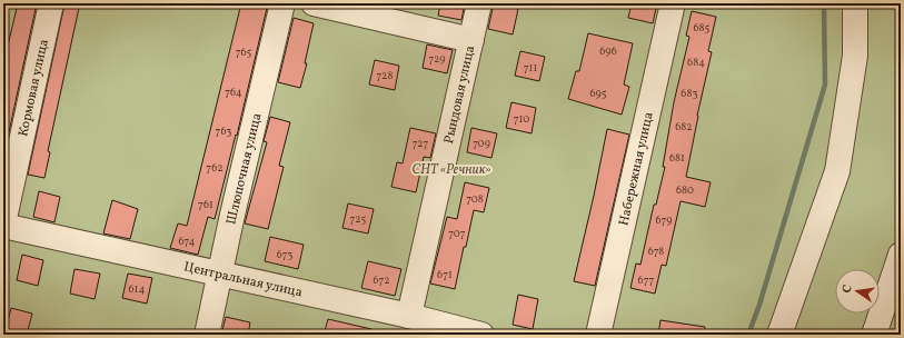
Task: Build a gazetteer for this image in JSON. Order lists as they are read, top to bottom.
{
  "streets": {
    "street": [
      "Кормовая улица",
      "Рындовая улица",
      "Шлюпочная улица",
      "Набережная улица",
      "Центральная улица"
    ]
  },
  "crossings": [
    ["Кормовая улица", "Центральная улица"],
    ["Рындовая улица", "Центральная улица"],
    ["Шлюпочная улица", "Центральная улица"]
  ],
  "parks": ["СНТ «Речник»"],
  "house_numbers": [
    "685",
    "696",
    "765",
    "729",
    "684",
    "711",
    "728",
    "764",
    "695",
    "683",
    "710",
    "682",
    "763",
    "727",
    "709",
    "681",
    "762",
    "680",
    "708",
    "761",
    "725",
    "679",
    "707",
    "674",
    "678",
    "673",
    "671",
    "672",
    "677",
    "614"
  ],
  "north": "left"
}
